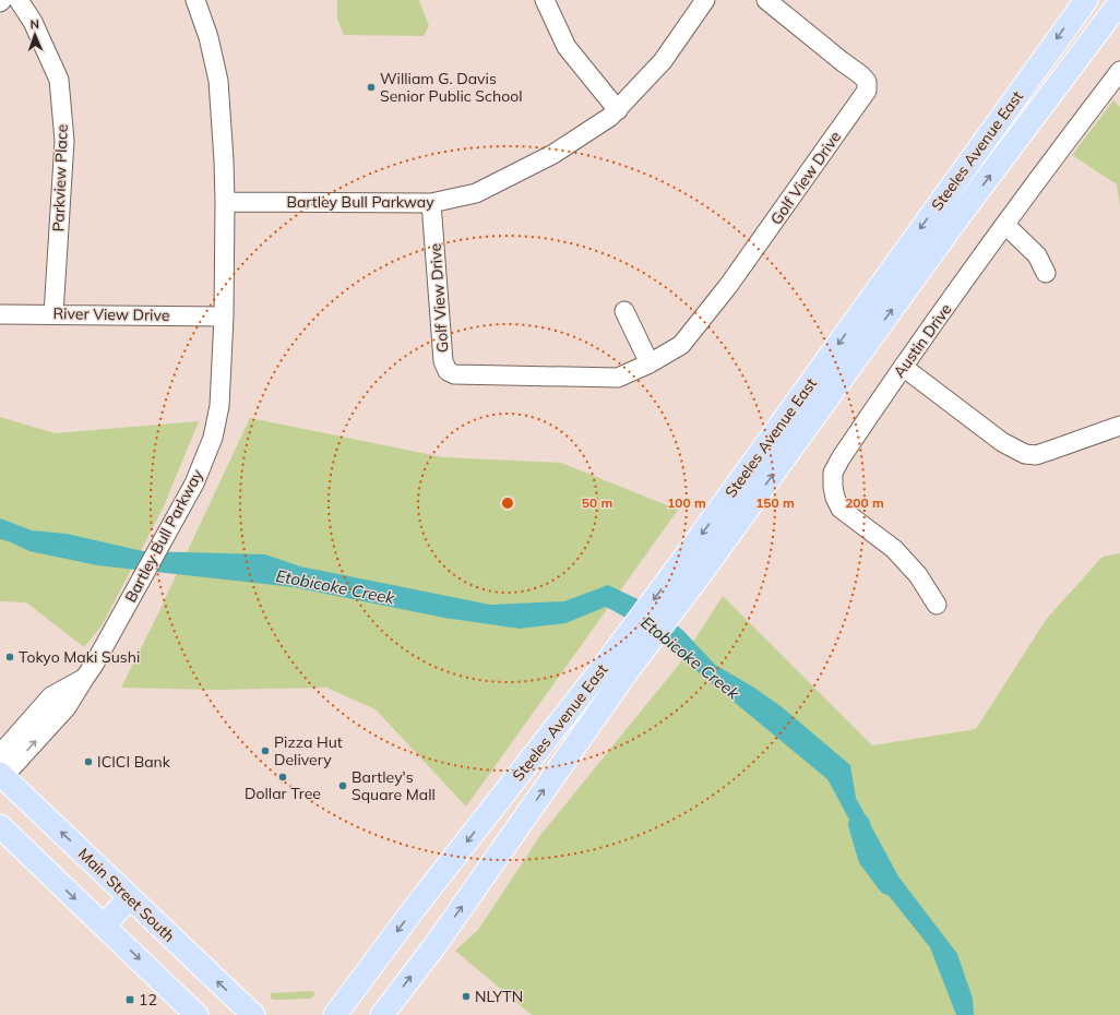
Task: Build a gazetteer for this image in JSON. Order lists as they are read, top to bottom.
{
  "streets": {
    "main road": ["Steeles Avenue East", "Main Street South"],
    "street": [
      "Parkview Place",
      "Golf View Drive",
      "Bartley Bull Parkway",
      "River View Drive",
      "Austin Drive"
    ]
  },
  "crossings": [
    ["Parkview Place", "River View Drive"],
    ["Golf View Drive", "Bartley Bull Parkway"],
    ["Bartley Bull Parkway", "River View Drive"],
    ["Bartley Bull Parkway", "Main Street South"]
  ],
  "water": ["Etobicoke Creek"],
  "places": {
    "other": [
      "William G. Davis Senior Public School",
      "Tokyo Maki Sushi",
      "Pizza Hut Delivery",
      "ICICI Bank",
      "Dollar Tree",
      "Bartley's Square Mall",
      "NLYTN"
    ],
    "transit": ["12"]
  },
  "north": "top",
  "rings": [
    "50 m",
    "100 m",
    "150 m",
    "200 m"
  ]
}
